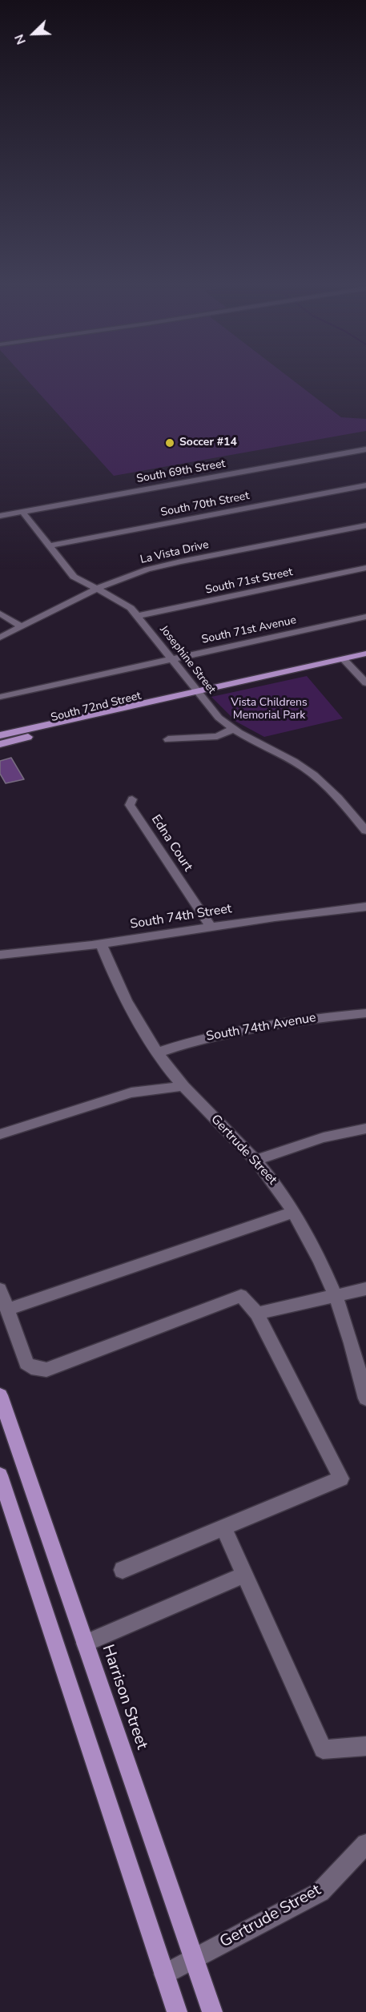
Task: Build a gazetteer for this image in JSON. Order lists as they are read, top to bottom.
{
  "streets": {
    "main road": ["South 72nd Street", "Harrison Street"],
    "street": [
      "South 69th Street",
      "South 70th Street",
      "La Vista Drive",
      "South 71st Street",
      "South 71st Avenue",
      "Josephine Street",
      "Edna Court",
      "South 74th Street",
      "South 74th Avenue",
      "Gertrude Street"
    ]
  },
  "crossings": [
    ["South 69th Street", "Josephine Street"],
    ["South 70th Street", "Josephine Street"],
    ["La Vista Drive", "Josephine Street"],
    ["South 71st Street", "Josephine Street"],
    ["South 71st Avenue", "Josephine Street"],
    ["Josephine Street", "South 72nd Street"],
    ["Edna Court", "South 74th Street"],
    ["South 74th Street", "Gertrude Street"],
    ["South 74th Avenue", "Gertrude Street"],
    ["Gertrude Street", "Harrison Street"]
  ],
  "parks": ["Vista Childrens Memorial Park"],
  "places": ["Soccer #14"],
  "north": "bottom left"
}
